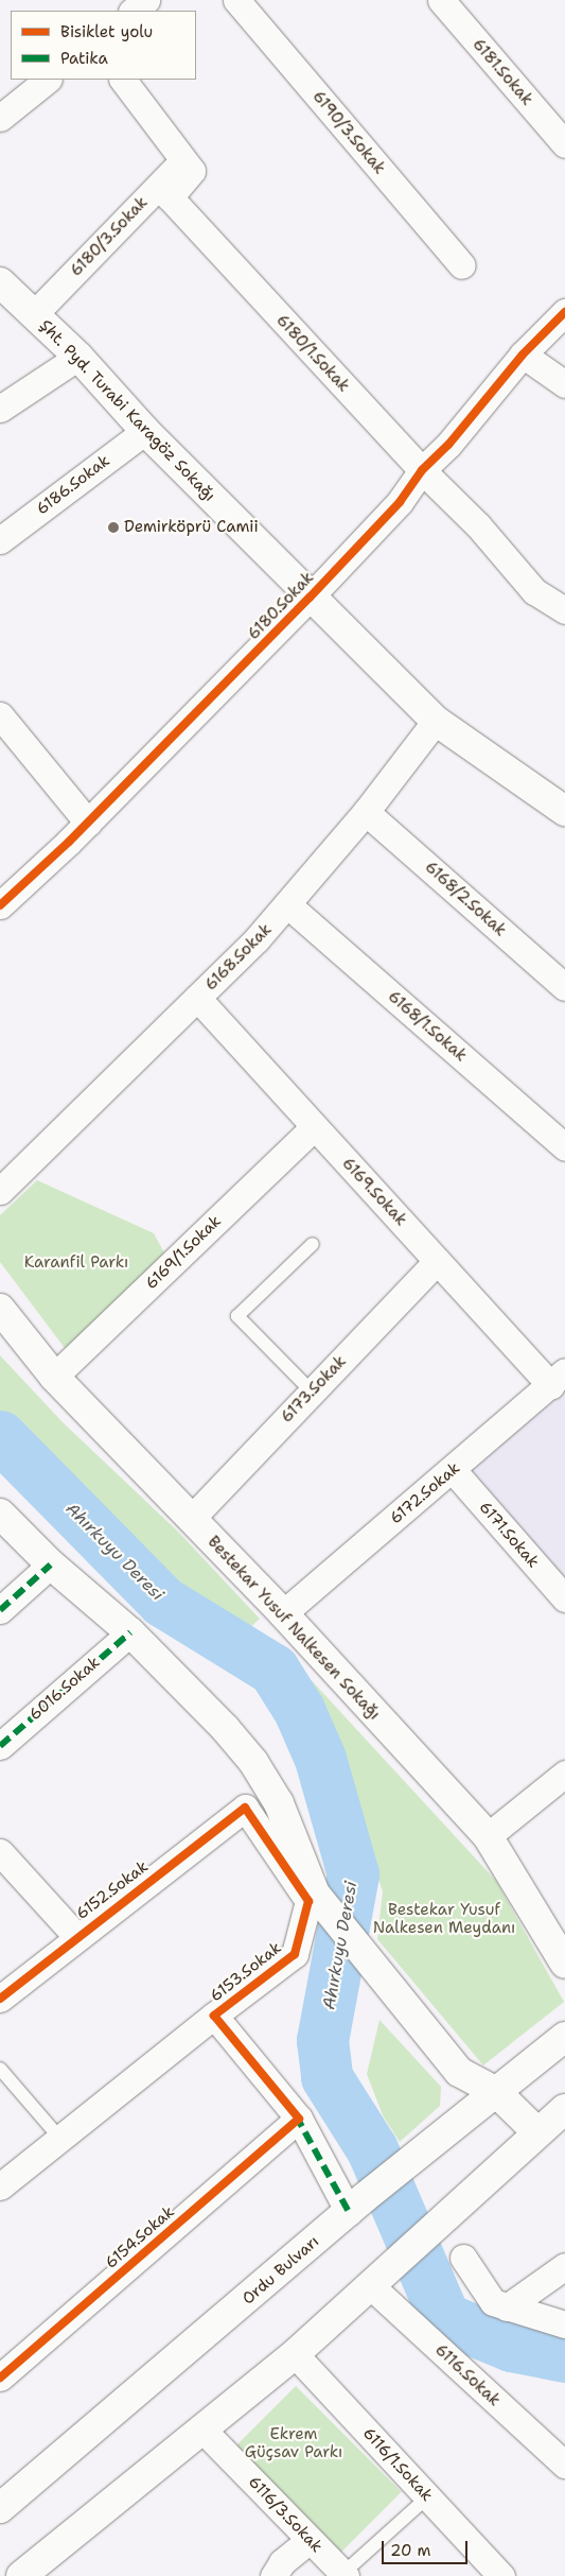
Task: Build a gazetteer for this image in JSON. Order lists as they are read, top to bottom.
{
  "streets": {
    "main road": ["Şht. Pyd. Turabi Karagöz Sokağı", "Bestekar Yusuf Nalkesen Sokağı", "Ordu Bulvarı"],
    "street": [
      "6181.Sokak",
      "6190/3.Sokak",
      "6180/3.Sokak",
      "6180/1.Sokak",
      "6186.Sokak",
      "6180.Sokak",
      "6168/2.Sokak",
      "6168.Sokak",
      "6168/1.Sokak",
      "6169.Sokak",
      "6169/1.Sokak",
      "6173.Sokak",
      "6172.Sokak",
      "6171.Sokak",
      "6016.Sokak",
      "6152.Sokak",
      "6153.Sokak",
      "6154.Sokak",
      "6116.Sokak",
      "6116/1.Sokak",
      "6116/3.Sokak"
    ]
  },
  "crossings": [
    ["6180/3.Sokak", "6180/1.Sokak"],
    ["6180/3.Sokak", "Şht. Pyd. Turabi Karagöz Sokağı"],
    ["6180/1.Sokak", "6180.Sokak"],
    ["Şht. Pyd. Turabi Karagöz Sokağı", "6186.Sokak"],
    ["Şht. Pyd. Turabi Karagöz Sokağı", "6180.Sokak"],
    ["Şht. Pyd. Turabi Karagöz Sokağı", "6168.Sokak"],
    ["6168/2.Sokak", "6168.Sokak"],
    ["6168.Sokak", "6168/1.Sokak"],
    ["6168.Sokak", "6169.Sokak"],
    ["6169.Sokak", "6169/1.Sokak"],
    ["6169.Sokak", "6173.Sokak"],
    ["6169.Sokak", "6172.Sokak"],
    ["6169/1.Sokak", "Bestekar Yusuf Nalkesen Sokağı"],
    ["6173.Sokak", "Bestekar Yusuf Nalkesen Sokağı"],
    ["6172.Sokak", "6171.Sokak"],
    ["6172.Sokak", "Bestekar Yusuf Nalkesen Sokağı"],
    ["6152.Sokak", "6153.Sokak"],
    ["6153.Sokak", "6154.Sokak"],
    ["6153.Sokak", "Ordu Bulvarı"]
  ],
  "water": ["Ahırkuyu Deresi"],
  "parks": ["Karanfil Parkı", "Bestekar Yusuf Nalkesen Meydanı", "Ekrem Güçsav Parkı"],
  "places": ["Demirköprü Camii"],
  "legend": ["Bisiklet yolu", "Patika"],
  "scale_bar": "20 m"
}
